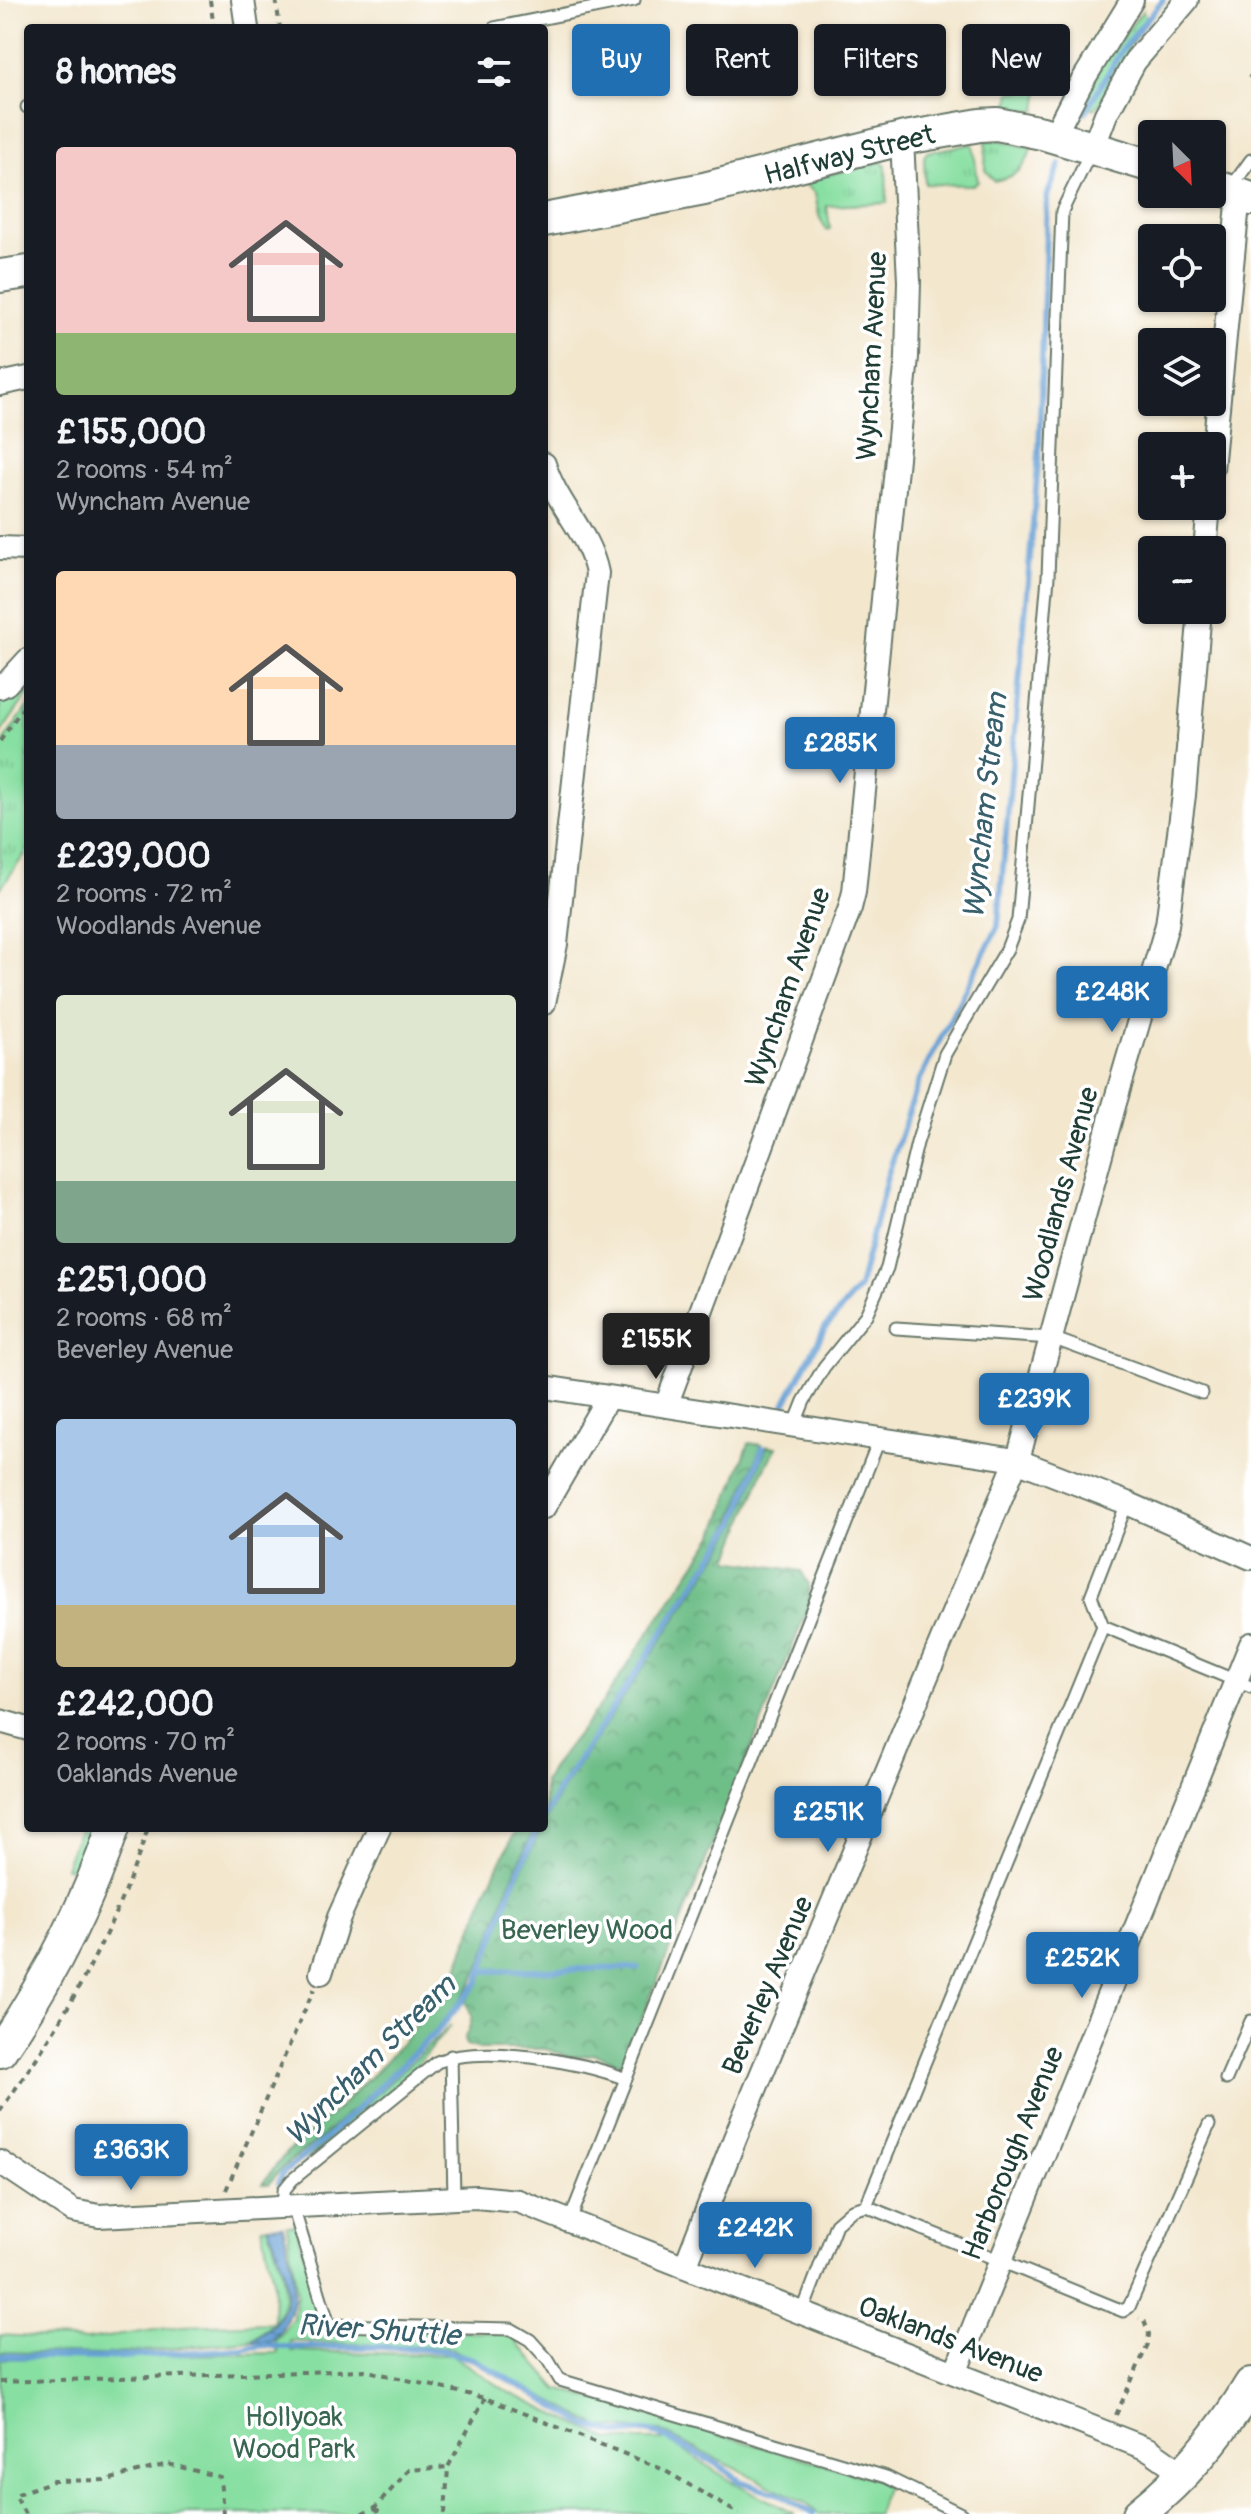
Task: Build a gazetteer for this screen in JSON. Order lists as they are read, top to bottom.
{
  "streets": {
    "main road": ["Halfway Street"],
    "street": [
      "Wyncham Avenue",
      "Woodlands Avenue",
      "Beverley Avenue",
      "Harborough Avenue",
      "Oaklands Avenue"
    ]
  },
  "crossings": [
    ["Halfway Street", "Wyncham Avenue"],
    ["Woodlands Avenue", "Beverley Avenue"],
    ["Beverley Avenue", "Oaklands Avenue"],
    ["Harborough Avenue", "Oaklands Avenue"]
  ],
  "water": ["Wyncham Stream", "River Shuttle"],
  "parks": ["Beverley Wood", "Hollyoak Wood Park"],
  "north": "bottom right",
  "page": {
    "chip": [
      "Buy",
      "Rent",
      "Filters",
      "New"
    ],
    "heading": "8 homes",
    "map_buttons": ["+", "−"],
    "list": [
      {
        "name": "£155,000",
        "note": "2 rooms · 54 m² · Wyncham Avenue"
      },
      {
        "name": "£239,000",
        "note": "2 rooms · 72 m² · Woodlands Avenue"
      },
      {
        "name": "£251,000",
        "note": "2 rooms · 68 m² · Beverley Avenue"
      },
      {
        "name": "£242,000",
        "note": "2 rooms · 70 m² · Oaklands Avenue"
      }
    ],
    "price": [
      "£285K",
      "£248K",
      "£155K",
      "£239K",
      "£251K",
      "£252K",
      "£363K",
      "£242K"
    ]
  }
}
